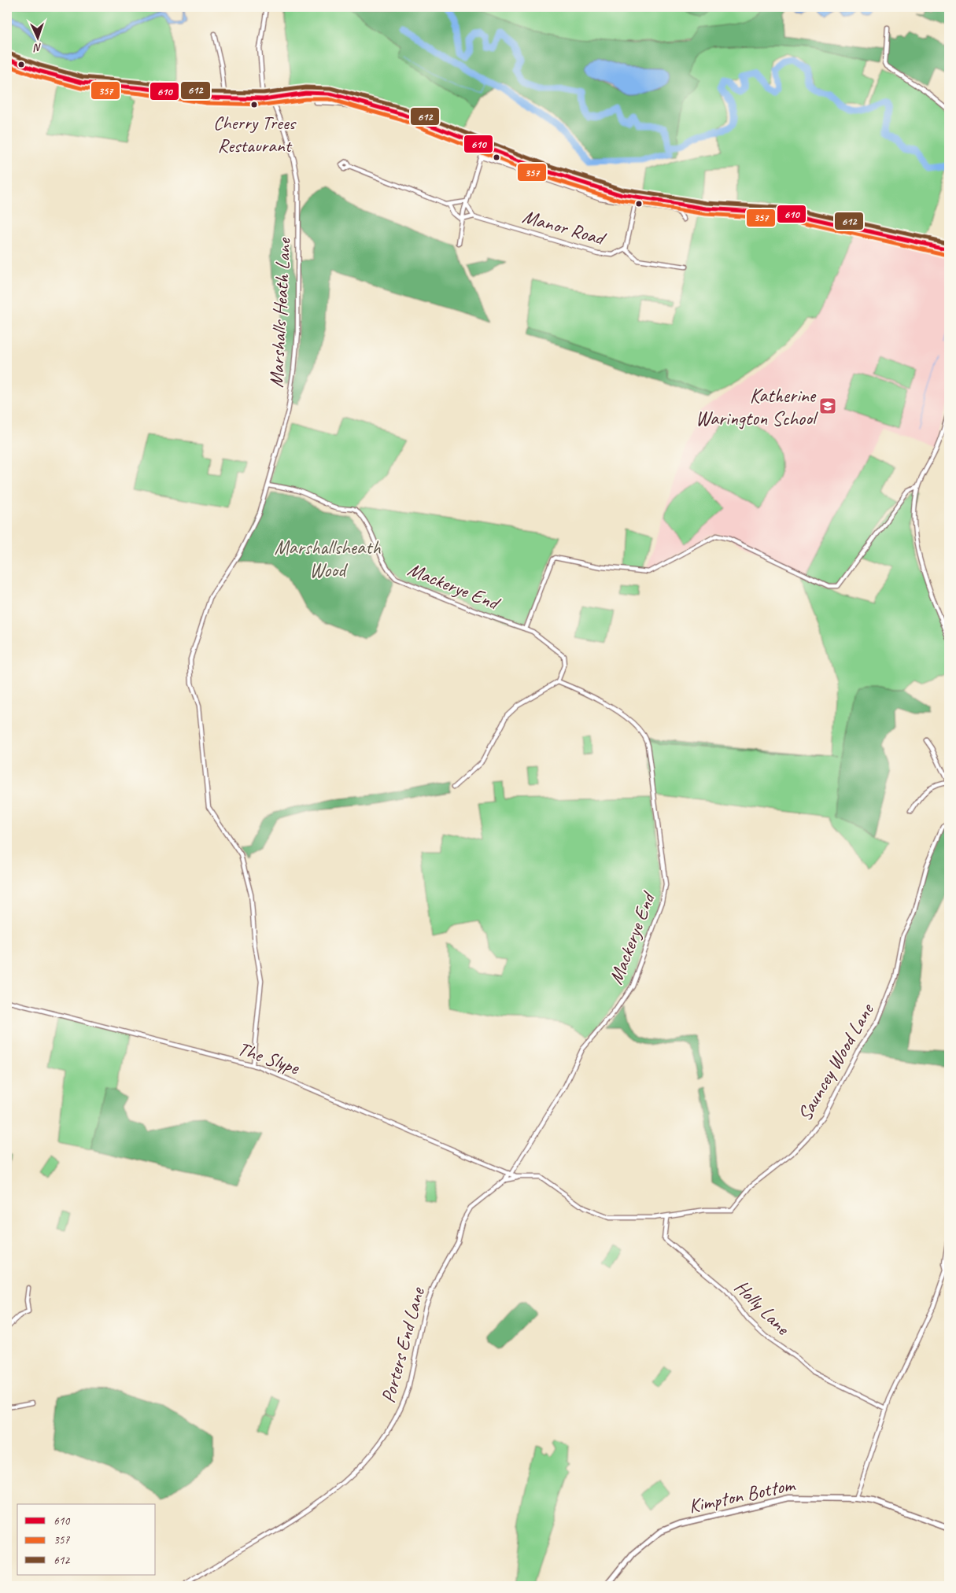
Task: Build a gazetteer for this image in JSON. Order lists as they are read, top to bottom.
{
  "streets": {
    "main road": ["Kimpton Bottom"],
    "street": [
      "Manor Road",
      "Marshalls Heath Lane",
      "Mackerye End",
      "The Slype",
      "Sauncey Wood Lane",
      "Holly Lane",
      "Porters End Lane"
    ]
  },
  "crossings": [
    ["Marshalls Heath Lane", "Mackerye End"],
    ["Marshalls Heath Lane", "The Slype"],
    ["Mackerye End", "The Slype"],
    ["Mackerye End", "Sauncey Wood Lane"],
    ["Mackerye End", "Porters End Lane"],
    ["The Slype", "Sauncey Wood Lane"],
    ["The Slype", "Porters End Lane"],
    ["Sauncey Wood Lane", "Holly Lane"],
    ["Sauncey Wood Lane", "Porters End Lane"]
  ],
  "parks": ["Marshallsheath Wood"],
  "places": {
    "other": ["Cherry Trees Restaurant"],
    "school or university": ["Katherine Warington School"]
  },
  "lines": ["transit line 612", "transit line 610", "transit line 357"],
  "legend": ["610", "357", "612"],
  "north": "bottom"
}
